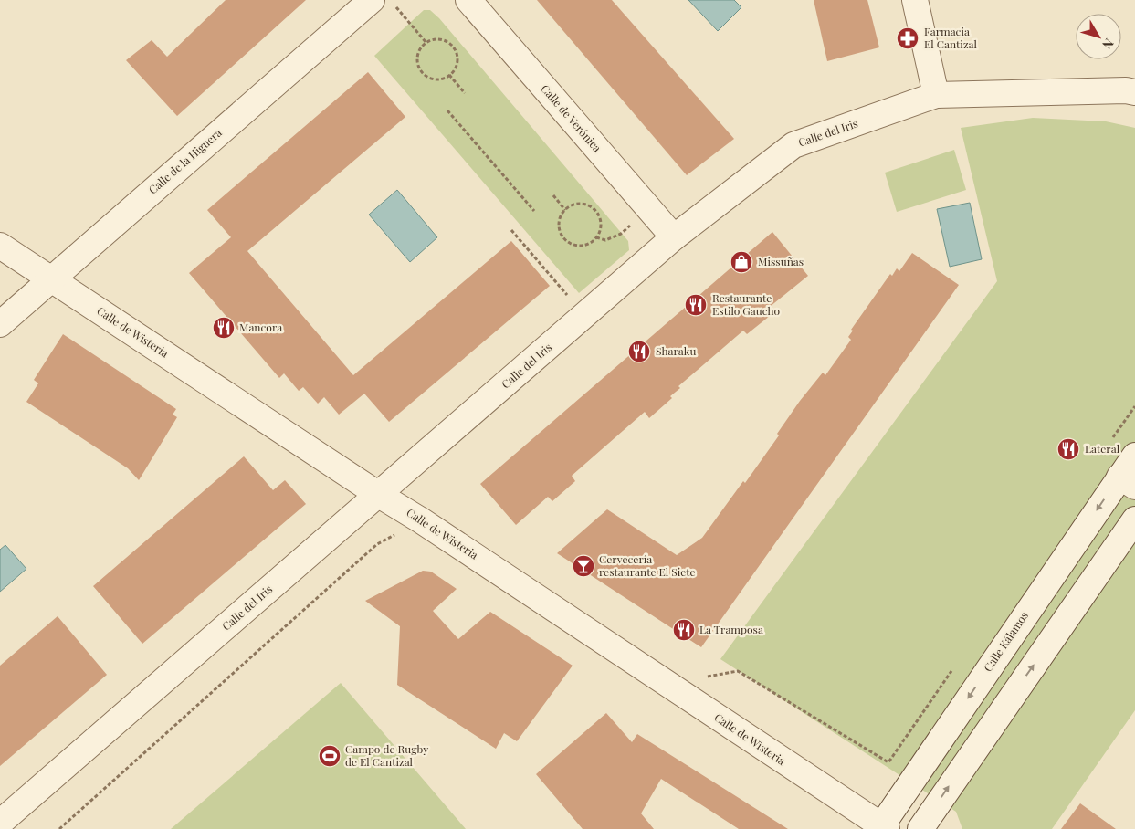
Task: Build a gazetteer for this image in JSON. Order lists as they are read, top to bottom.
{
  "streets": {
    "street": [
      "Calle de Verónica",
      "Calle del Iris",
      "Calle de la Higuera",
      "Calle de Wisteria",
      "Calle Kálamos"
    ]
  },
  "crossings": [
    ["Calle de Verónica", "Calle del Iris"],
    ["Calle del Iris", "Calle de Wisteria"],
    ["Calle de la Higuera", "Calle de Wisteria"],
    ["Calle de Wisteria", "Calle Kálamos"]
  ],
  "places": {
    "pharmacy": ["Farmacia El Cantizal"],
    "shop": ["Missuñas"],
    "restaurant": [
      "Restaurante Estilo Gaucho",
      "Mancora",
      "Sharaku",
      "Lateral",
      "La Tramposa"
    ],
    "bar": ["Cervecería restaurante El Siete"],
    "sports": ["Campo de Rugby de El Cantizal"]
  },
  "north": "bottom right"
}
